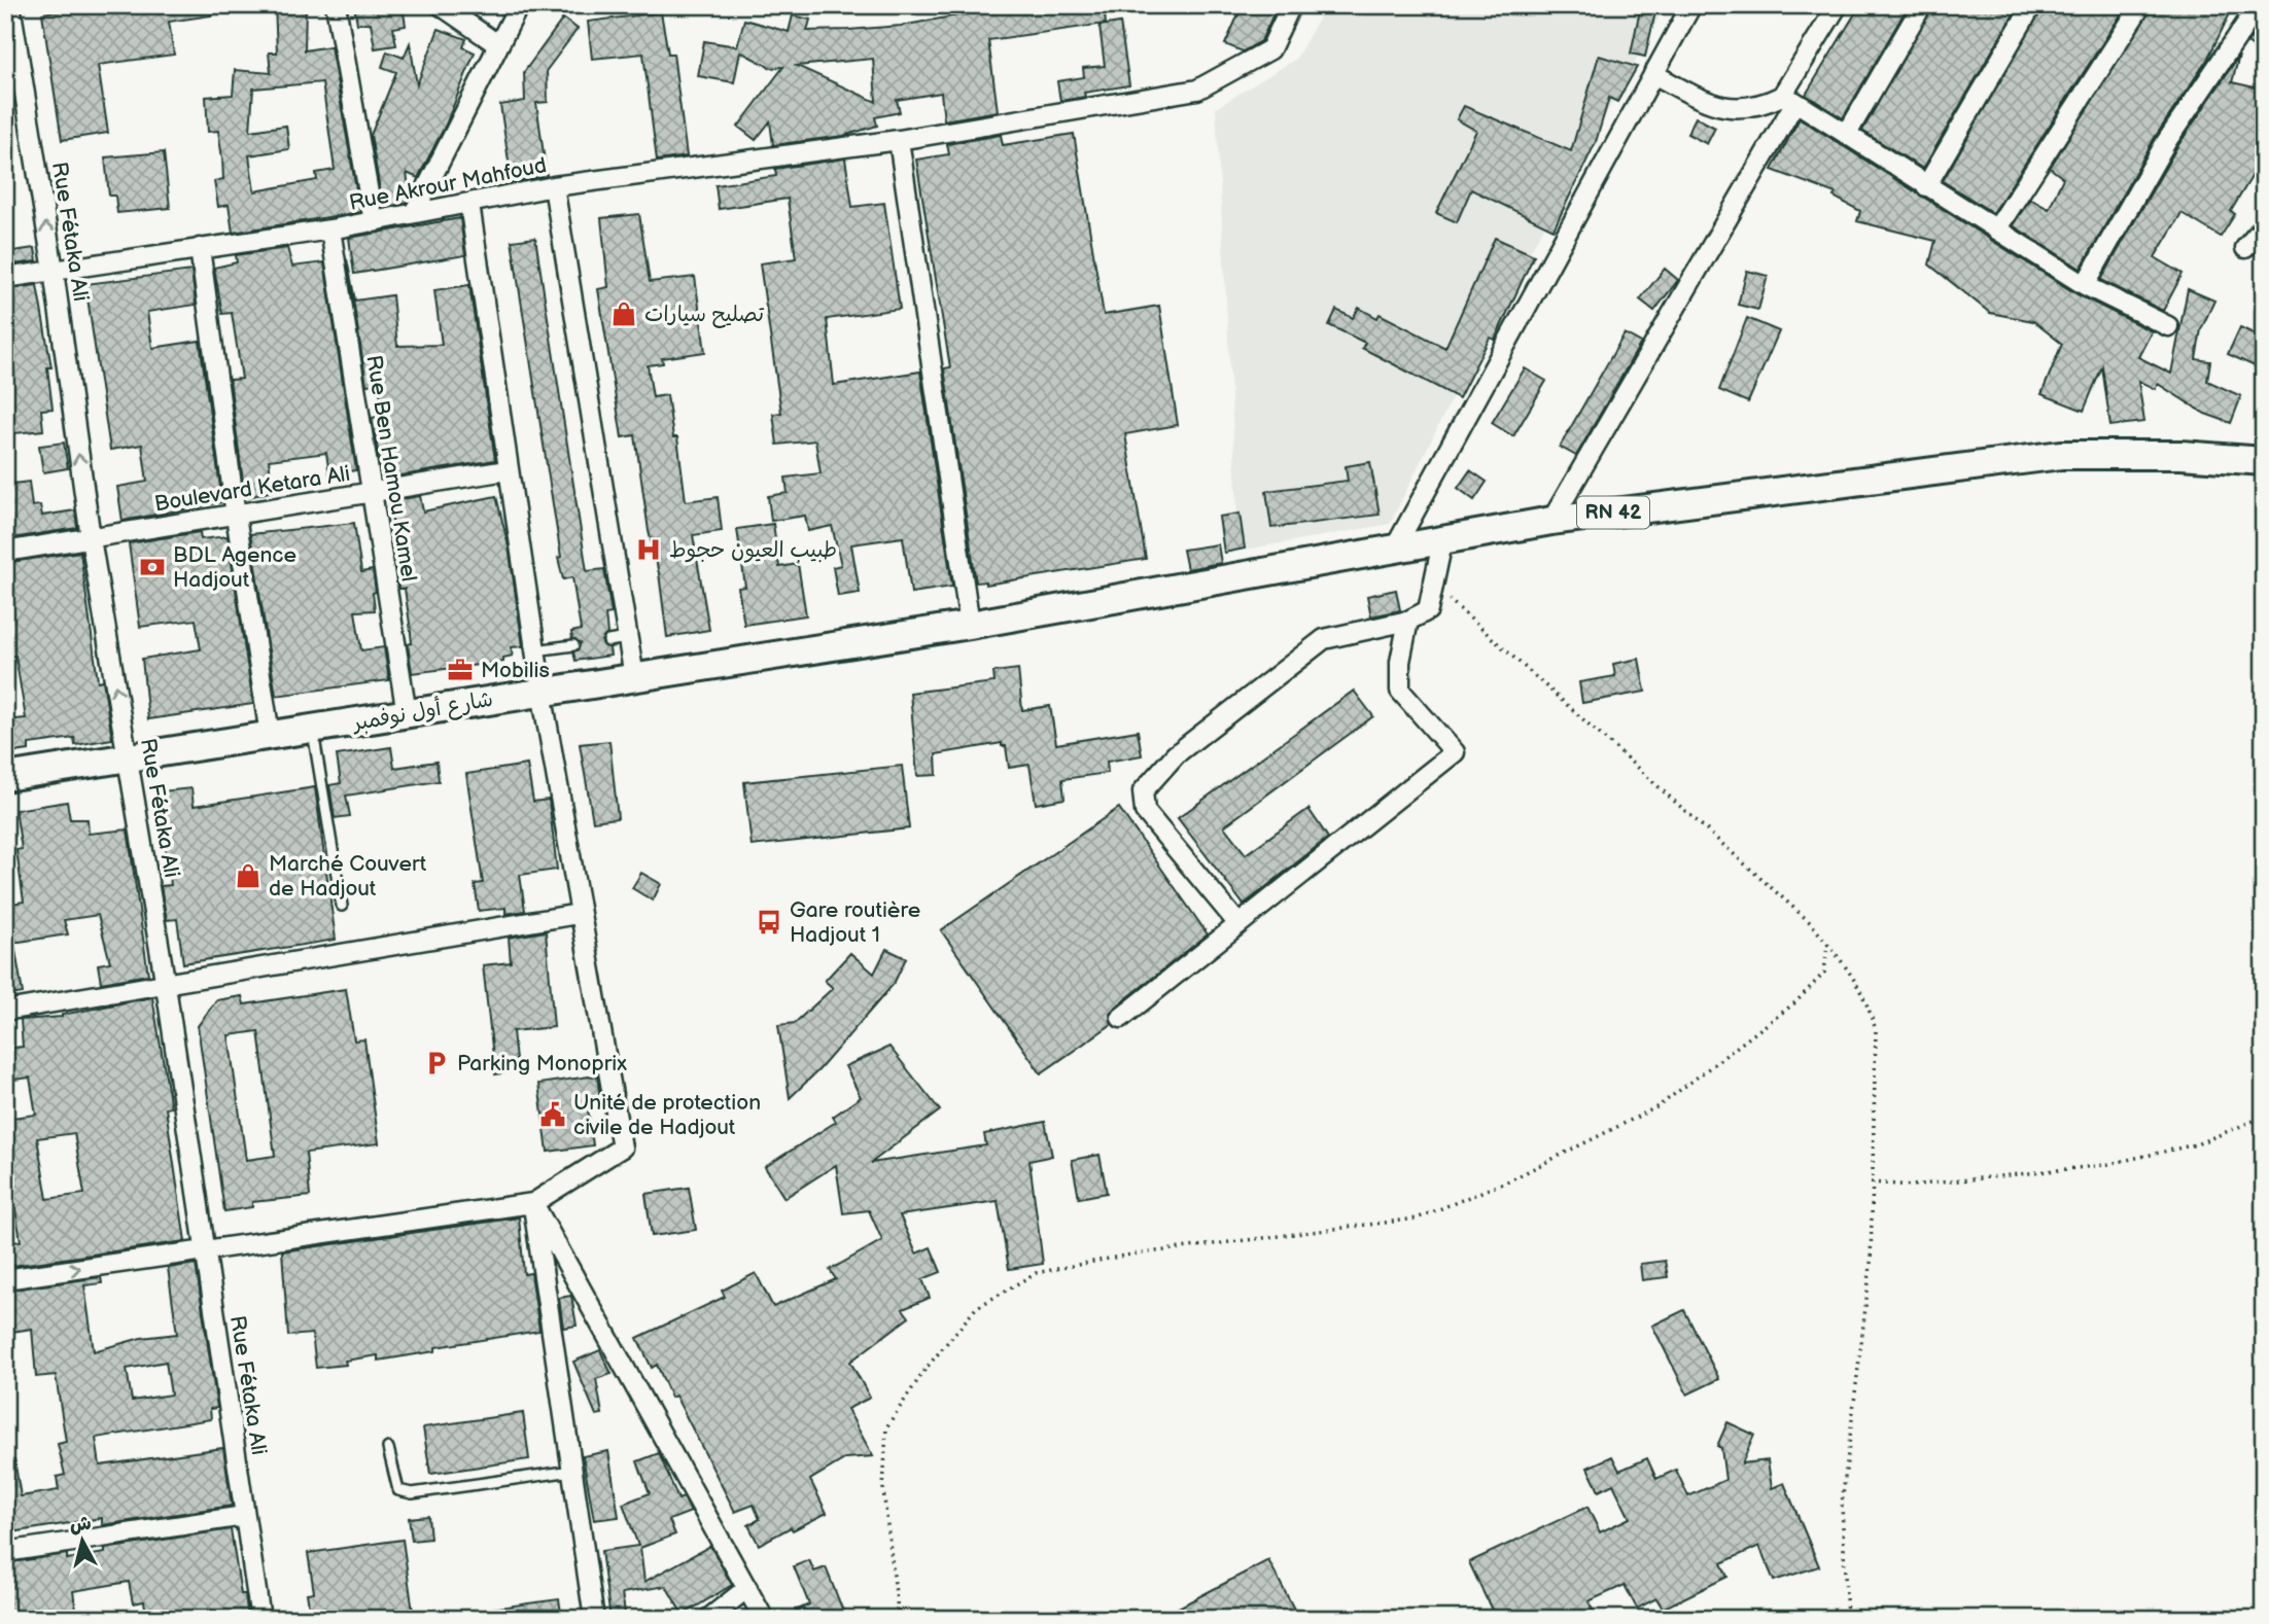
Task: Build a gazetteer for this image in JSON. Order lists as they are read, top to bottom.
{
  "streets": {
    "main road": ["RN 42", "شارع أول نوفمبر"],
    "street": [
      "Rue Akrour Mahfoud",
      "Rue Fétaka Ali",
      "Rue Ben Hamou Kamel",
      "Boulevard Ketara Ali"
    ]
  },
  "crossings": [
    ["Rue Akrour Mahfoud", "Rue Fétaka Ali"],
    ["Rue Akrour Mahfoud", "Rue Ben Hamou Kamel"],
    ["Rue Fétaka Ali", "Boulevard Ketara Ali"],
    ["Rue Fétaka Ali", "شارع أول نوفمبر"],
    ["Rue Ben Hamou Kamel", "Boulevard Ketara Ali"],
    ["Rue Ben Hamou Kamel", "شارع أول نوفمبر"],
    ["RN 42", "شارع أول نوفمبر"]
  ],
  "places": {
    "shop": ["تصليح سيارات", "Marché Couvert de Hadjout"],
    "hospital": ["طبيب العيون حجوط"],
    "bank": ["BDL Agence Hadjout"],
    "office": ["Mobilis"],
    "bus stop": ["Gare routière Hadjout 1"],
    "parking": ["Parking Monoprix"],
    "public building": ["Unité de protection civile de Hadjout"]
  },
  "north": "top"
}
